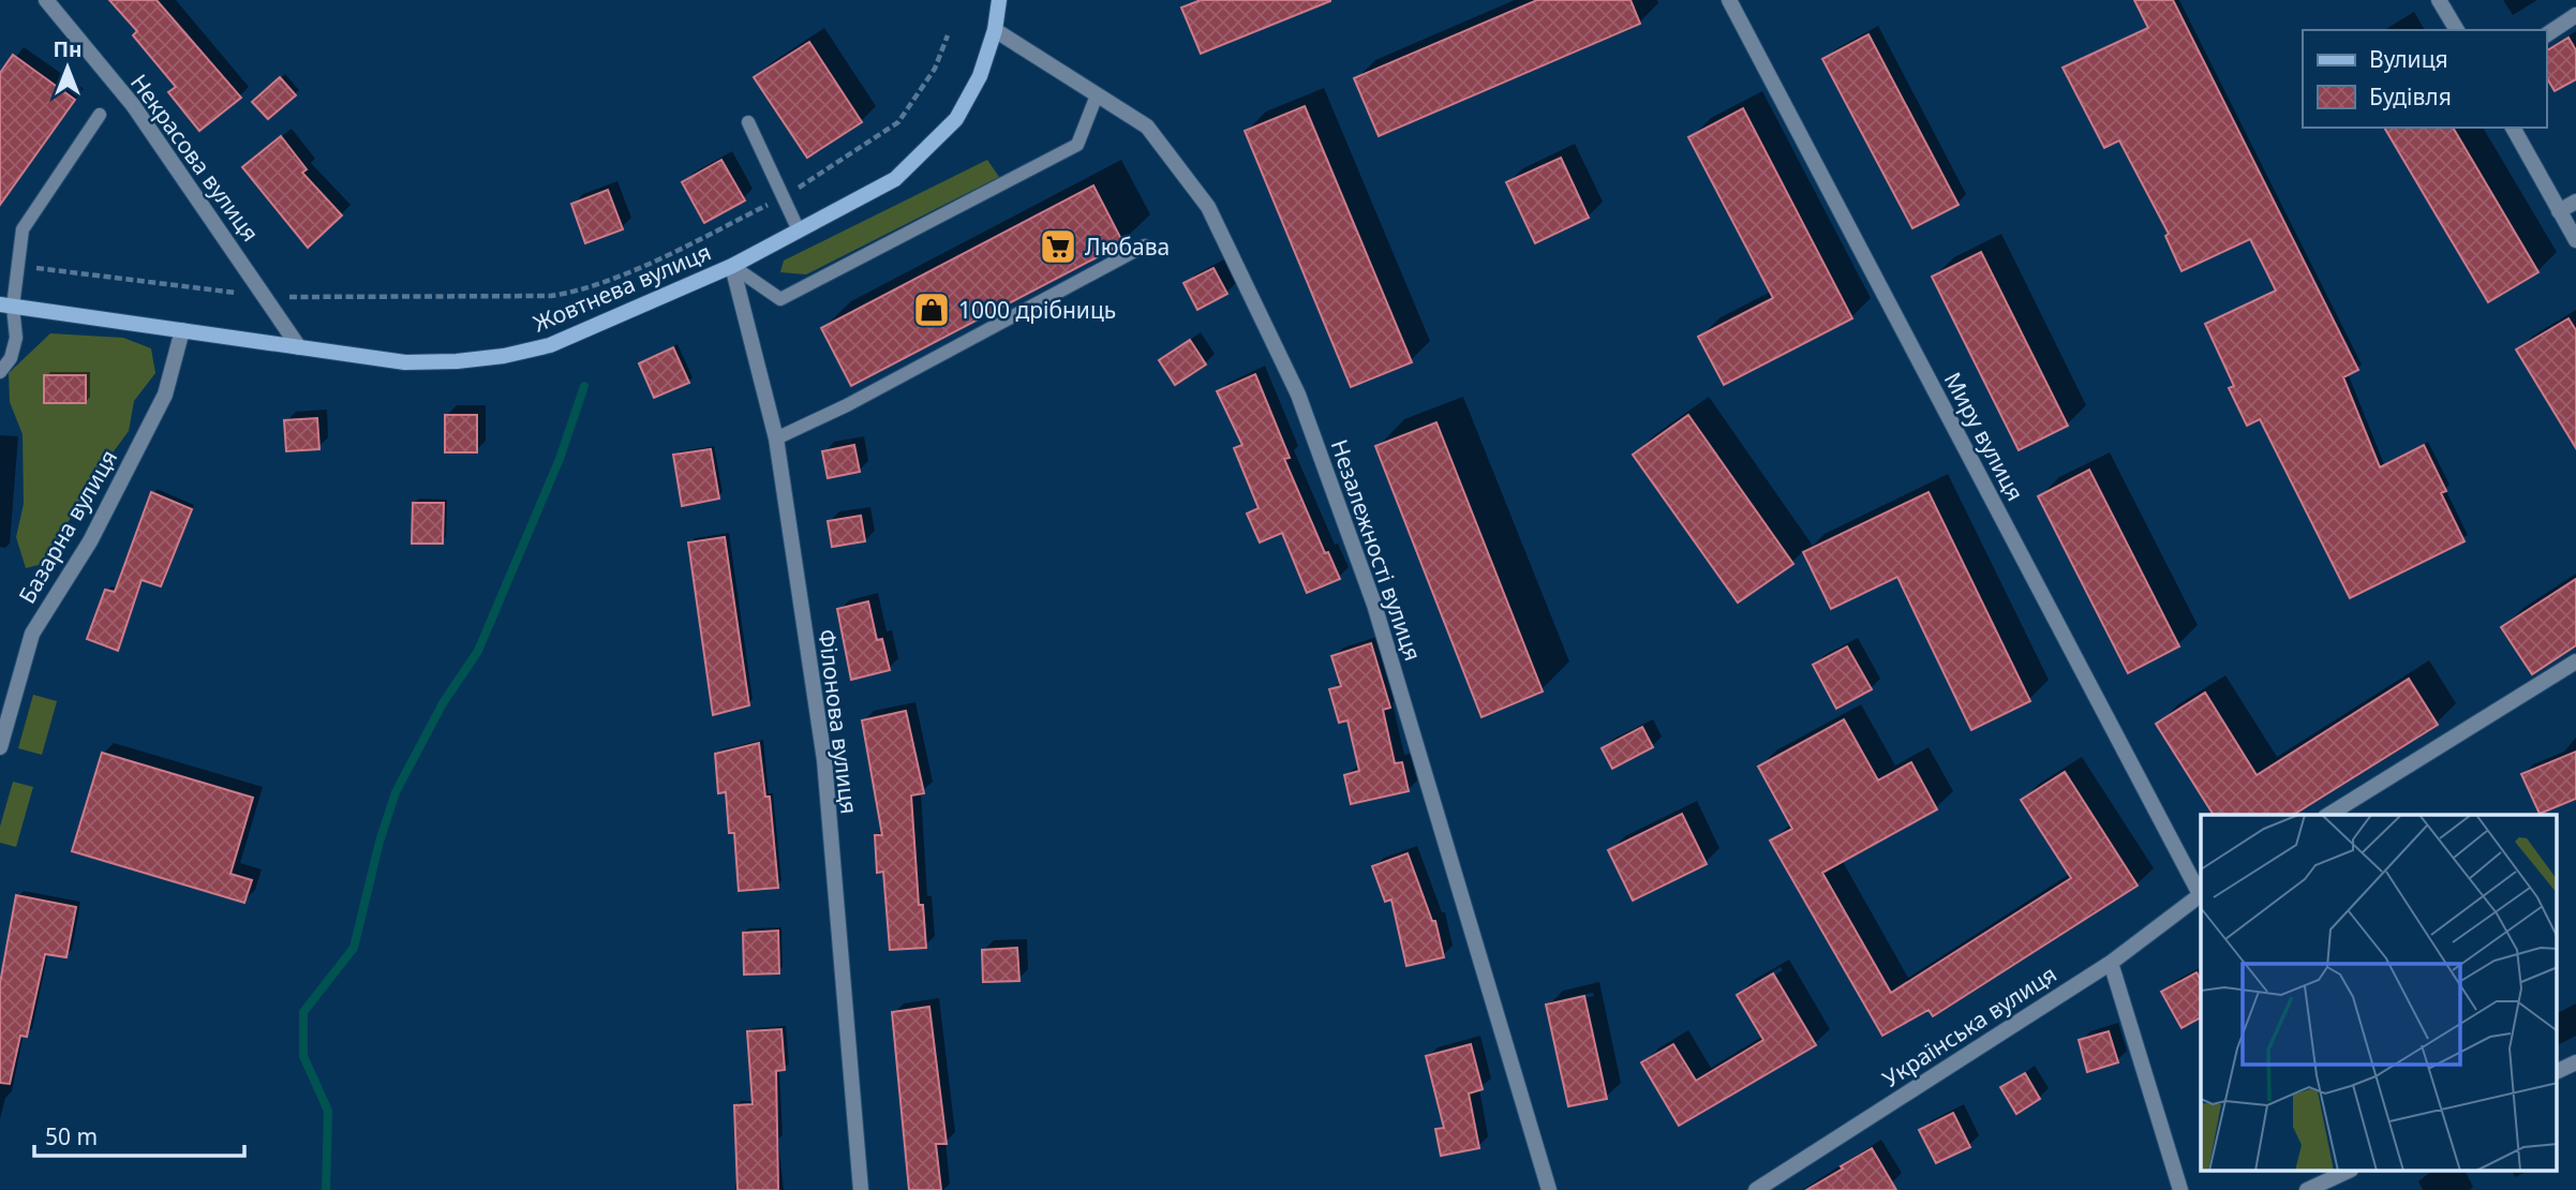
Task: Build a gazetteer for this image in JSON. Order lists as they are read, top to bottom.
{
  "streets": {
    "main road": ["Жовтнева вулиця"],
    "street": [
      "Некрасова вулиця",
      "Миру вулиця",
      "Базарна вулиця",
      "Незалежності вулиця",
      "Філонова вулиця",
      "Українська вулиця"
    ]
  },
  "crossings": [
    ["Некрасова вулиця", "Жовтнева вулиця"],
    ["Жовтнева вулиця", "Базарна вулиця"],
    ["Жовтнева вулиця", "Незалежності вулиця"],
    ["Жовтнева вулиця", "Філонова вулиця"]
  ],
  "places": {
    "supermarket": ["Любава"],
    "shop": ["1000 дрібниць"]
  },
  "legend": ["Вулиця", "Будівля"],
  "scale_bar": "50 m",
  "north": "top"
}
